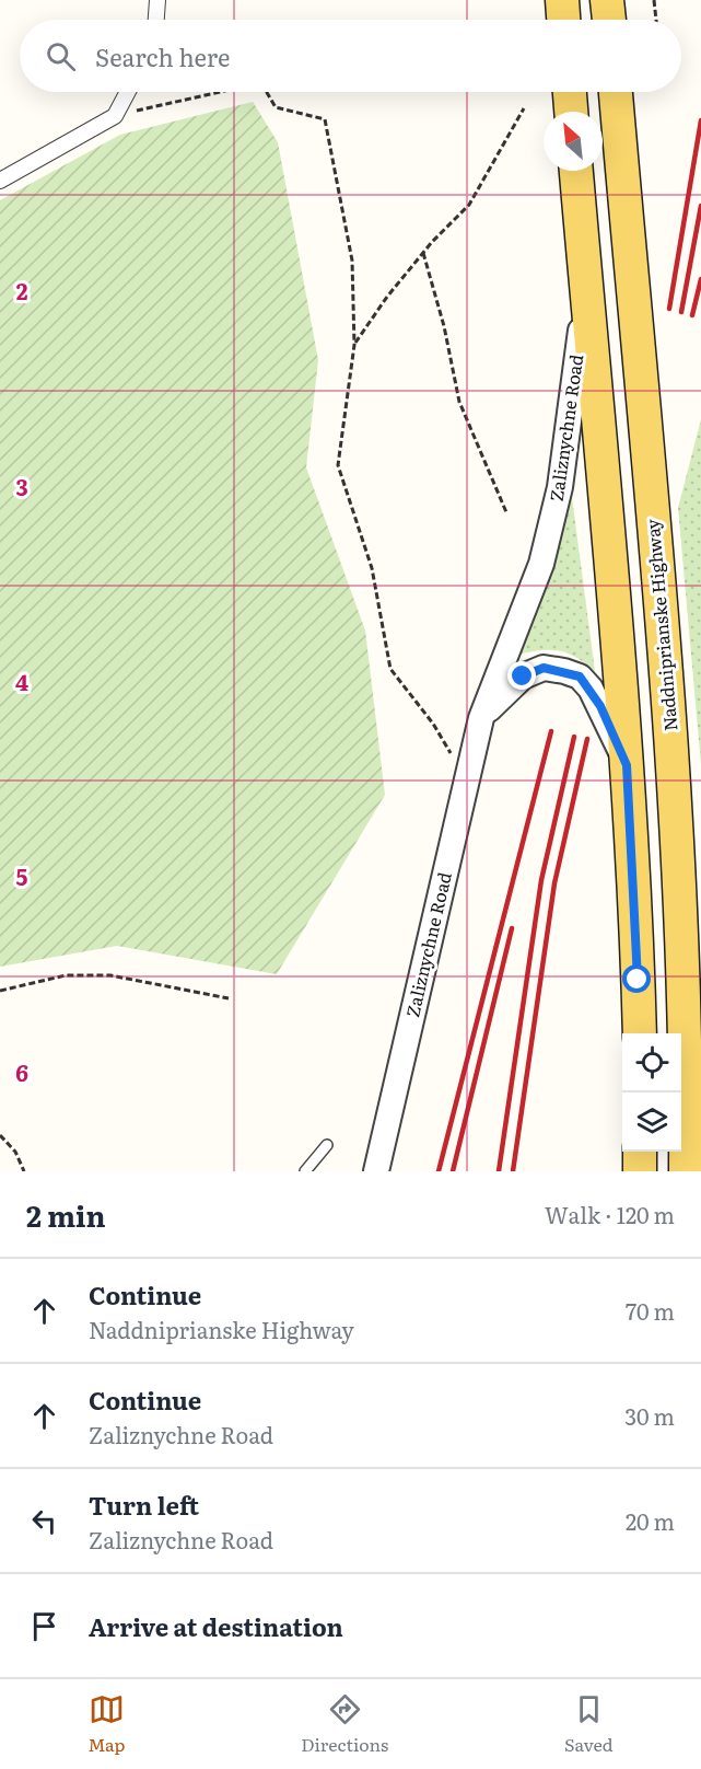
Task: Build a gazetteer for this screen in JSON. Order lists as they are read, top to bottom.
{
  "streets": {
    "main road": ["Naddniprianske Highway"],
    "street": ["Zaliznychne Road"]
  },
  "north": "top left",
  "page": {
    "search": "Search here",
    "heading": ["2 min", "Walk · 120 m"],
    "list": [
      ["Continue", "Naddniprianske Highway", "70 m"],
      ["Continue", "Zaliznychne Road", "30 m"],
      ["Turn left", "Zaliznychne Road", "20 m"],
      "Arrive at destination"
    ],
    "nav": ["Map", "Directions", "Saved"]
  },
  "grid": {
    "rows": [
      "2",
      "3",
      "4",
      "5",
      "6"
    ]
  }
}
